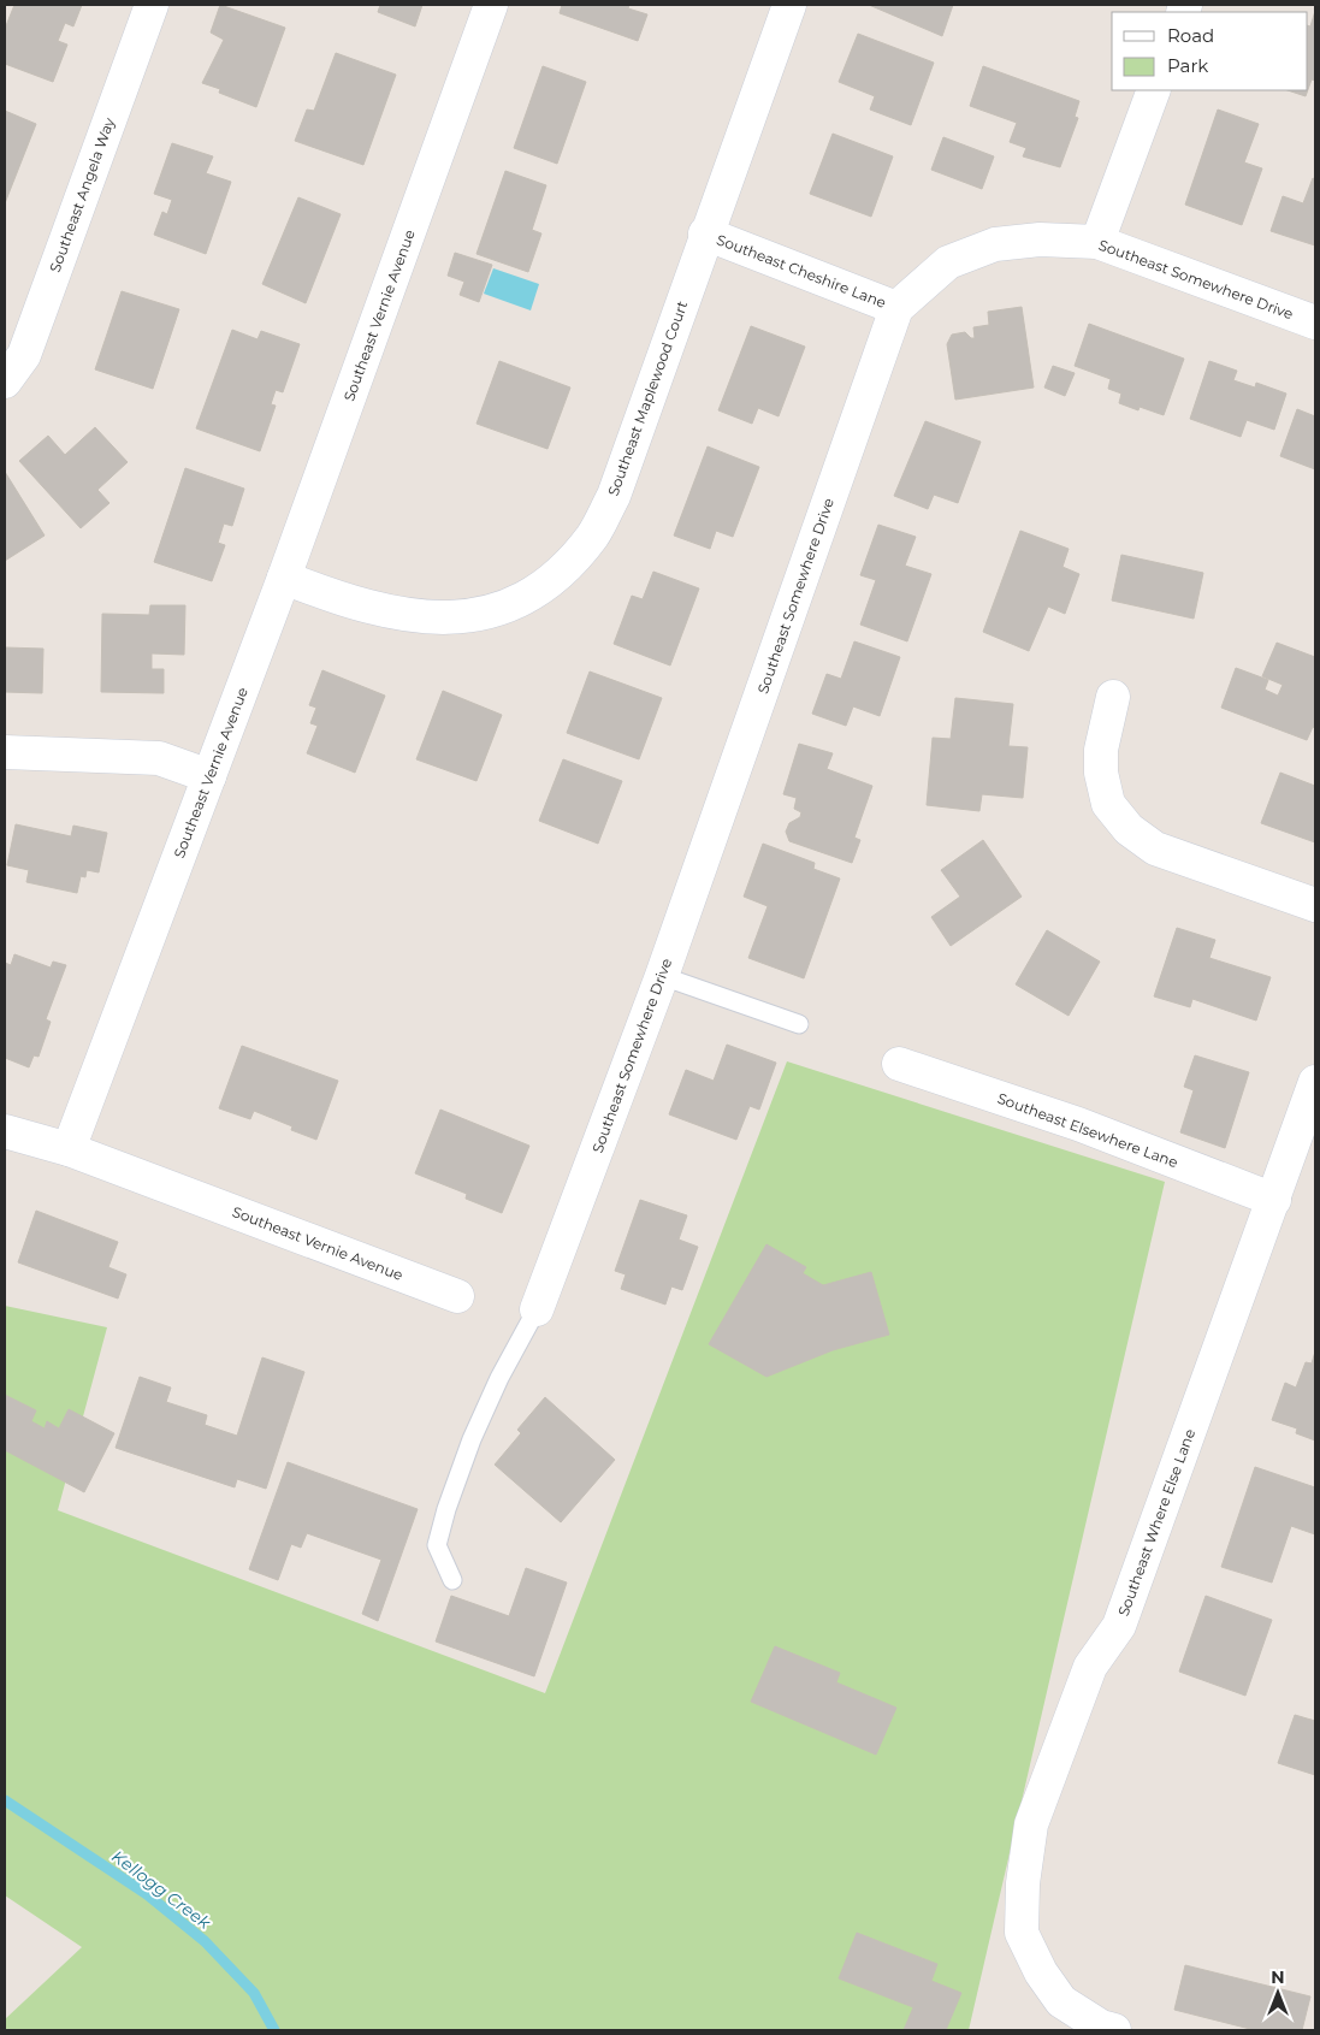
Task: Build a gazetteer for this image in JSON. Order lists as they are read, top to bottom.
{
  "streets": {
    "street": [
      "Southeast Angela Way",
      "Southeast Cheshire Lane",
      "Southeast Somewhere Drive",
      "Southeast Vernie Avenue",
      "Southeast Maplewood Court",
      "Southeast Elsewhere Lane",
      "Southeast Where Else Lane"
    ]
  },
  "crossings": [
    ["Southeast Cheshire Lane", "Southeast Somewhere Drive"],
    ["Southeast Cheshire Lane", "Southeast Maplewood Court"],
    ["Southeast Vernie Avenue", "Southeast Maplewood Court"],
    ["Southeast Elsewhere Lane", "Southeast Where Else Lane"]
  ],
  "water": ["Kellogg Creek"],
  "legend": ["Road", "Park"],
  "north": "top"
}
